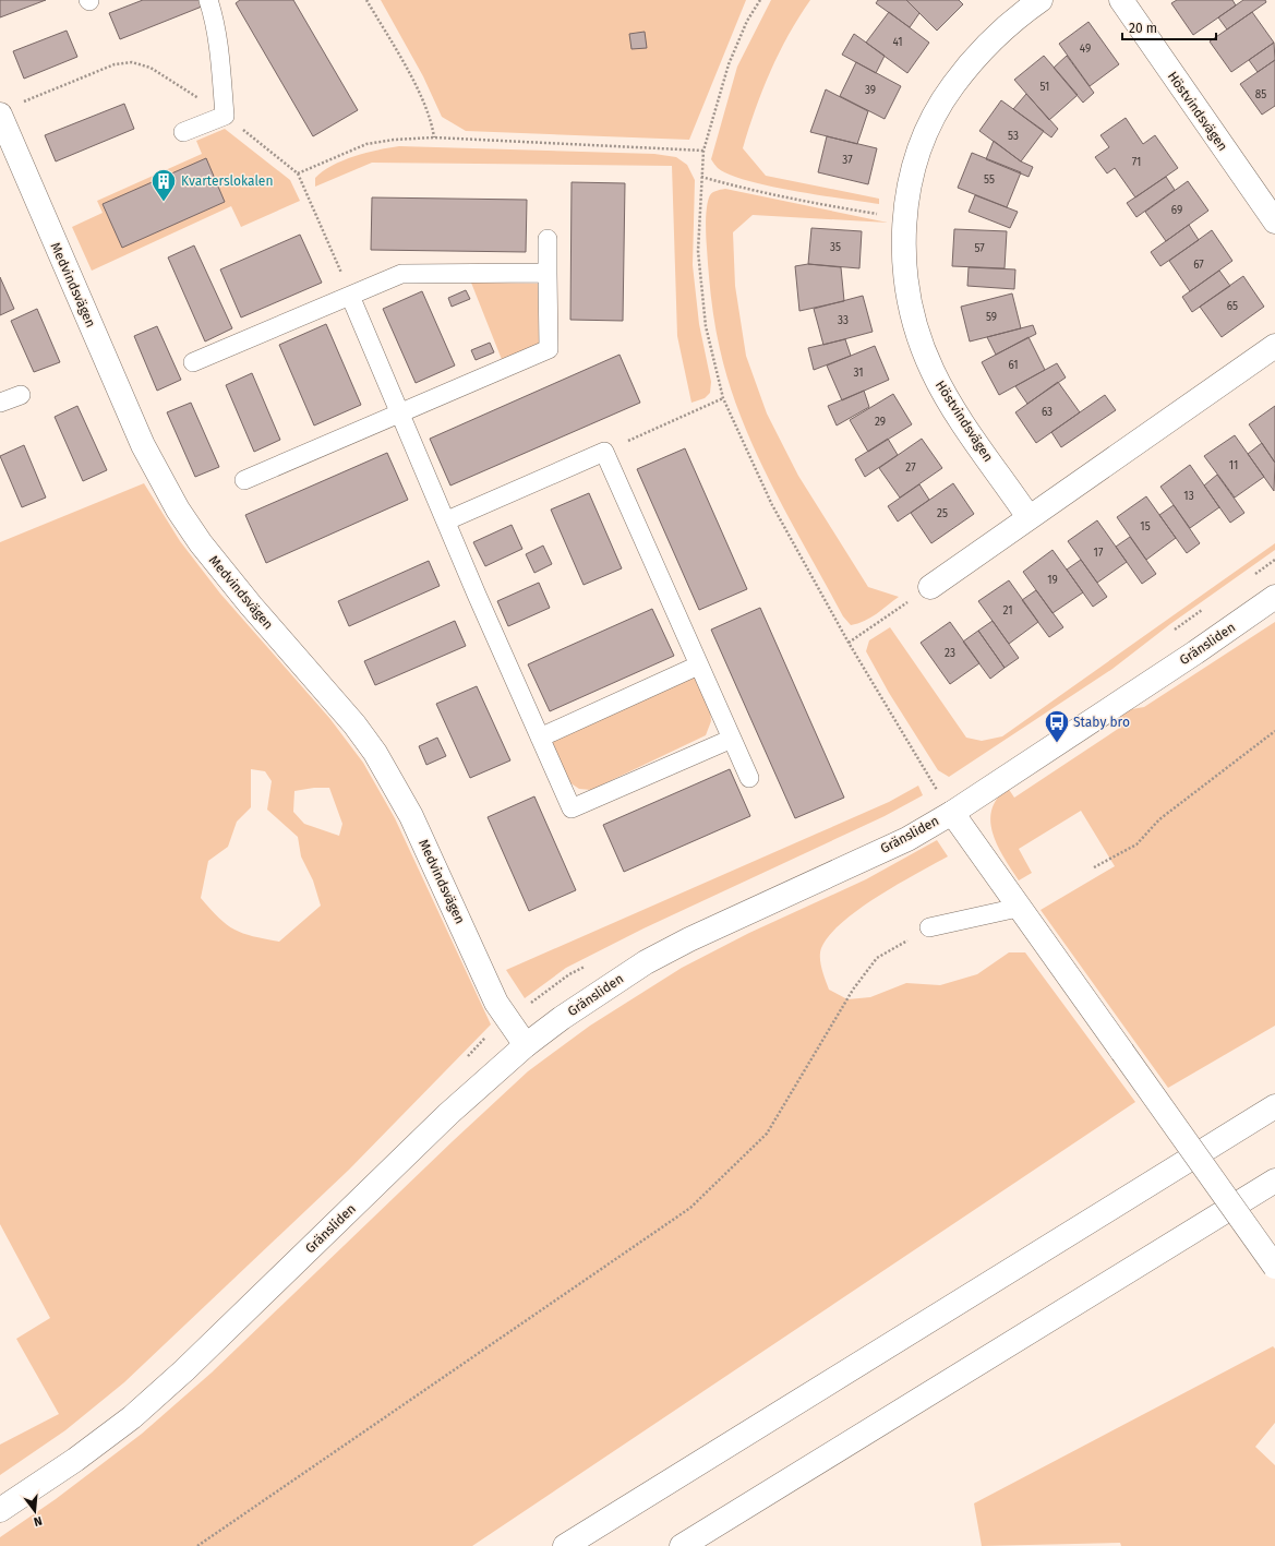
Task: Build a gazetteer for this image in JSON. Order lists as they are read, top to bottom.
{
  "streets": {
    "main road": ["Höstvindsvägen", "Medvindsvägen", "Gränsliden"]
  },
  "crossings": [
    ["Medvindsvägen", "Gränsliden"]
  ],
  "places": {
    "building": ["Kvarterslokalen"],
    "bus stop": ["Staby bro"]
  },
  "house_numbers": [
    "41",
    "49",
    "51",
    "39",
    "85",
    "53",
    "37",
    "71",
    "55",
    "69",
    "35",
    "57",
    "67",
    "65",
    "59",
    "33",
    "61",
    "31",
    "63",
    "29",
    "11",
    "27",
    "13",
    "25",
    "15",
    "17",
    "19",
    "21",
    "23"
  ],
  "scale_bar": "20 m",
  "north": "bottom"
}
